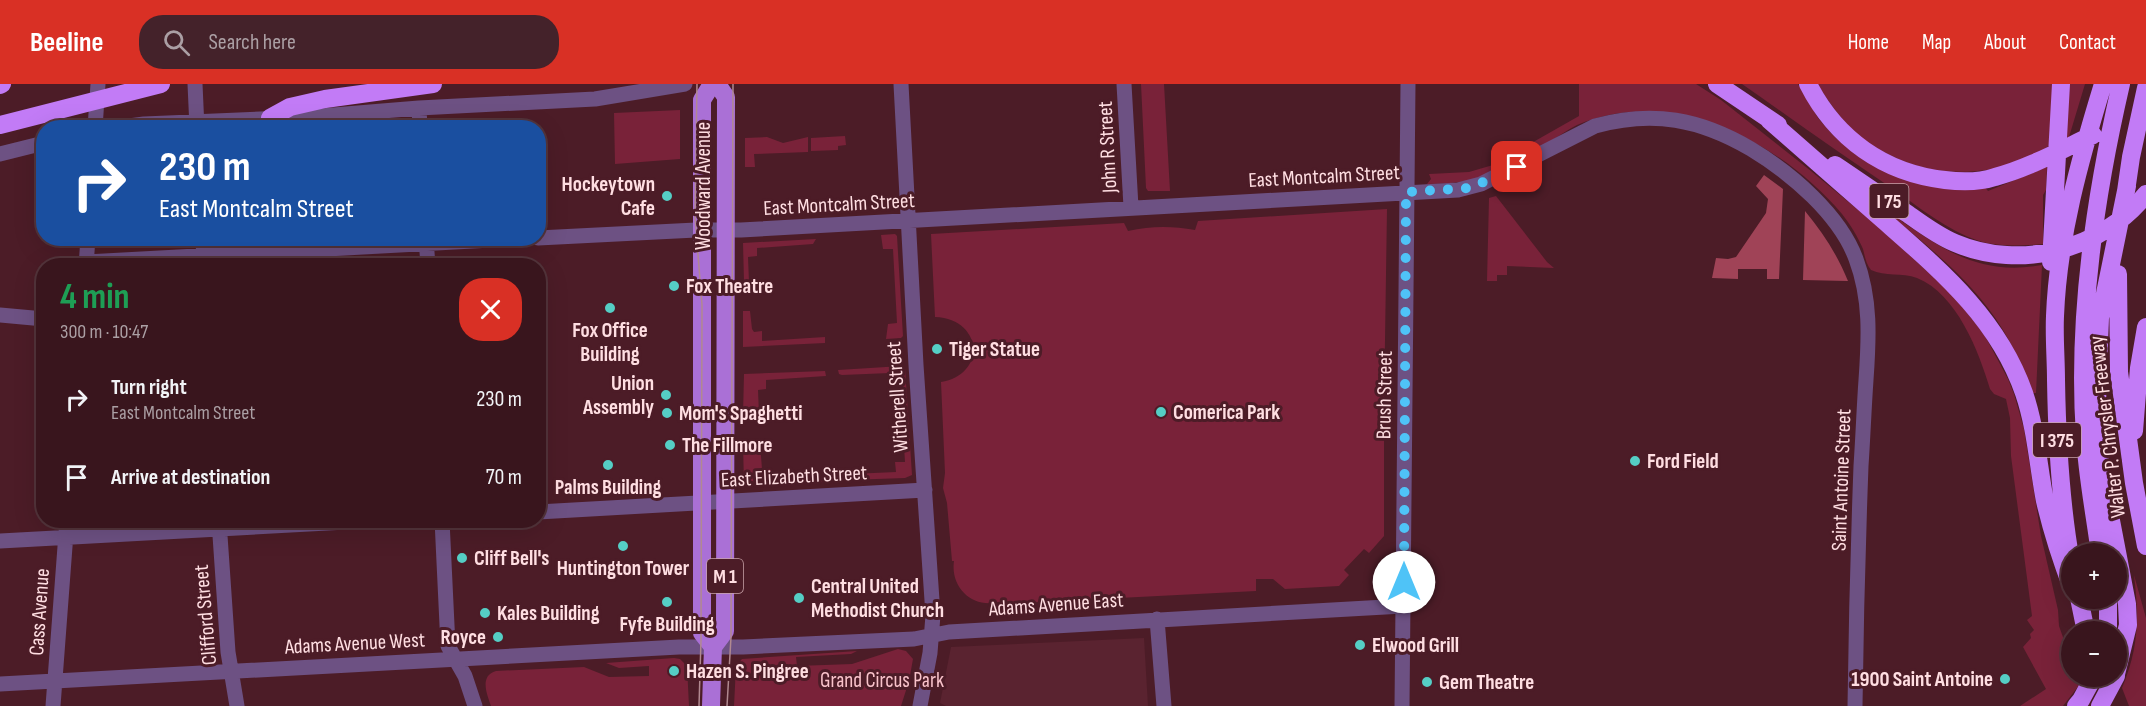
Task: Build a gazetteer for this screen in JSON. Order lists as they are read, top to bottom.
{
  "streets": {
    "highway": ["I 75", "Walter P. Chrysler Freeway", "I 375"],
    "main road": ["Woodward Avenue", "M 1"],
    "street": [
      "John R Street",
      "East Montcalm Street",
      "Brush Street",
      "Witherell Street",
      "East Elizabeth Street",
      "Saint Antoine Street",
      "Adams Avenue East",
      "Cass Avenue",
      "Clifford Street",
      "Adams Avenue West"
    ]
  },
  "crossings": [
    ["John R Street", "East Montcalm Street"],
    ["East Montcalm Street", "Woodward Avenue"],
    ["East Montcalm Street", "Brush Street"],
    ["East Montcalm Street", "Witherell Street"],
    ["East Montcalm Street", "Saint Antoine Street"],
    ["Woodward Avenue", "East Elizabeth Street"],
    ["Woodward Avenue", "Adams Avenue East"],
    ["Woodward Avenue", "Adams Avenue West"],
    ["Brush Street", "Adams Avenue East"],
    ["Witherell Street", "East Elizabeth Street"],
    ["Witherell Street", "Adams Avenue East"],
    ["Adams Avenue East", "Adams Avenue West"],
    ["Cass Avenue", "Adams Avenue West"],
    ["Clifford Street", "Adams Avenue West"]
  ],
  "parks": ["Grand Circus Park"],
  "places": [
    "Hockeytown Cafe",
    "Fox Theatre",
    "Fox Office Building",
    "Tiger Statue",
    "Union Assembly",
    "Comerica Park",
    "Mom's Spaghetti",
    "The Fillmore",
    "Ford Field",
    "Palms Building",
    "Huntington Tower",
    "Cliff Bell's",
    "Central United Methodist Church",
    "Fyfe Building",
    "Kales Building",
    "Royce",
    "Elwood Grill",
    "Hazen S. Pingree",
    "1900 Saint Antoine",
    "Gem Theatre"
  ],
  "page": {
    "header": "Beeline",
    "search": "Search here",
    "nav": [
      "Home",
      "Map",
      "About",
      "Contact"
    ],
    "turn": ["230 m", "East Montcalm Street"],
    "heading": ["4 min", "300 m · 10:47"],
    "list": [
      {
        "name": "Turn right",
        "note": "East Montcalm Street",
        "value": "230 m"
      },
      {
        "name": "Arrive at destination",
        "value": "70 m"
      }
    ],
    "map_buttons": ["+", "−"]
  }
}
